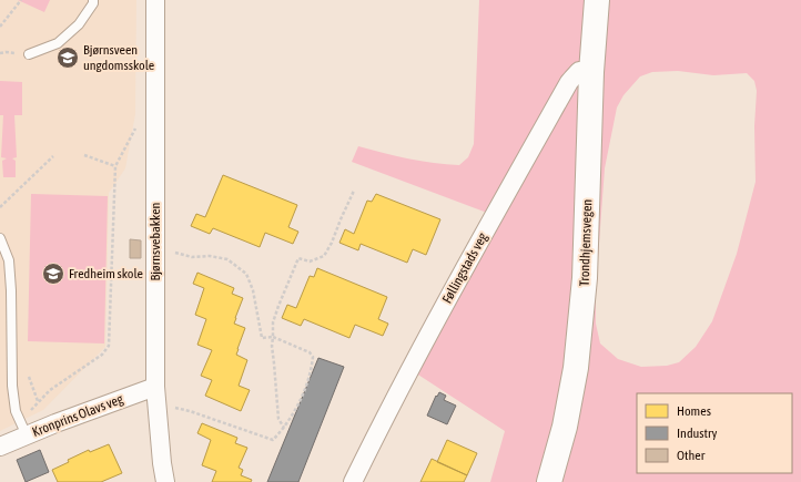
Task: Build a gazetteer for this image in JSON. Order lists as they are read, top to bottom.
{
  "streets": {
    "main road": ["Trondhjemsvegen"],
    "street": ["Bjørnsvebakken", "Føllingstads veg", "Kronprins Olavs veg"]
  },
  "crossings": [
    ["Bjørnsvebakken", "Kronprins Olavs veg"],
    ["Trondhjemsvegen", "Føllingstads veg"]
  ],
  "places": {
    "school or university": ["Bjørnsveen ungdomsskole", "Fredheim skole"]
  },
  "legend": ["Homes", "Industry", "Other"]
}
